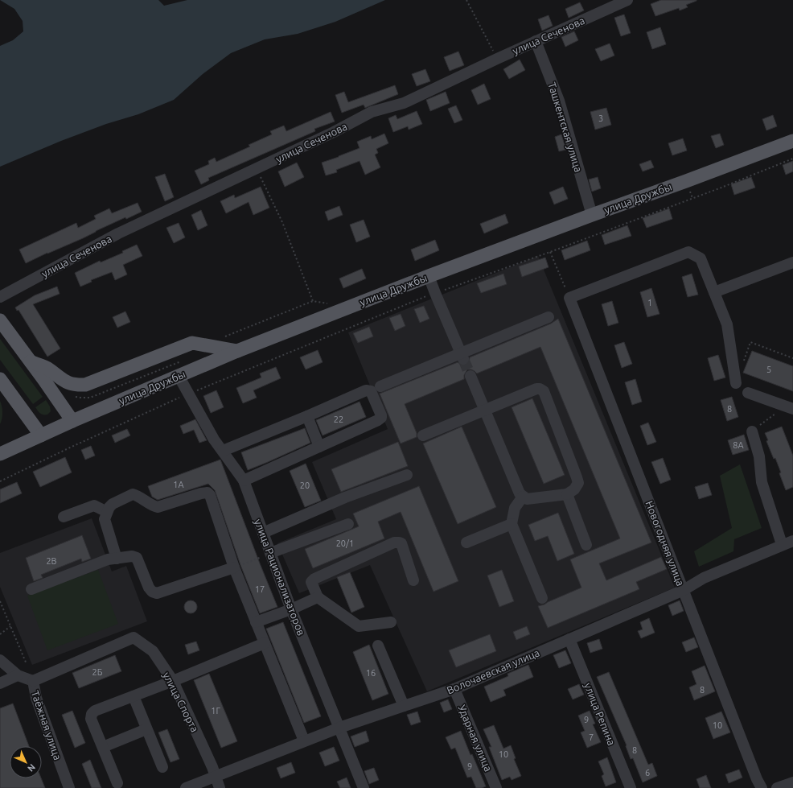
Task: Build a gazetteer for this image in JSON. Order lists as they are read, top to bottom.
{
  "streets": {
    "main road": ["улица Дружбы"],
    "street": [
      "улица Сеченова",
      "Ташкентская улица",
      "Новогодняя улица",
      "улица Рационализаторов",
      "Волочаевская улица",
      "улица Спорта",
      "улица Репина",
      "Таёжная улица",
      "Ударная улица"
    ]
  },
  "crossings": [
    ["улица Сеченова", "Ташкентская улица"],
    ["Ташкентская улица", "улица Дружбы"],
    ["улица Дружбы", "улица Рационализаторов"],
    ["Новогодняя улица", "Волочаевская улица"],
    ["улица Рационализаторов", "Волочаевская улица"],
    ["Волочаевская улица", "улица Спорта"],
    ["Волочаевская улица", "улица Репина"],
    ["Волочаевская улица", "Ударная улица"],
    ["улица Спорта", "Таёжная улица"]
  ],
  "house_numbers": [
    "3",
    "1",
    "5",
    "8",
    "22",
    "8А",
    "1А",
    "20",
    "20/1",
    "2В",
    "17",
    "2Б",
    "16",
    "8",
    "1Г",
    "9",
    "10",
    "7",
    "8",
    "10",
    "9",
    "6"
  ],
  "north": "bottom right"
}
